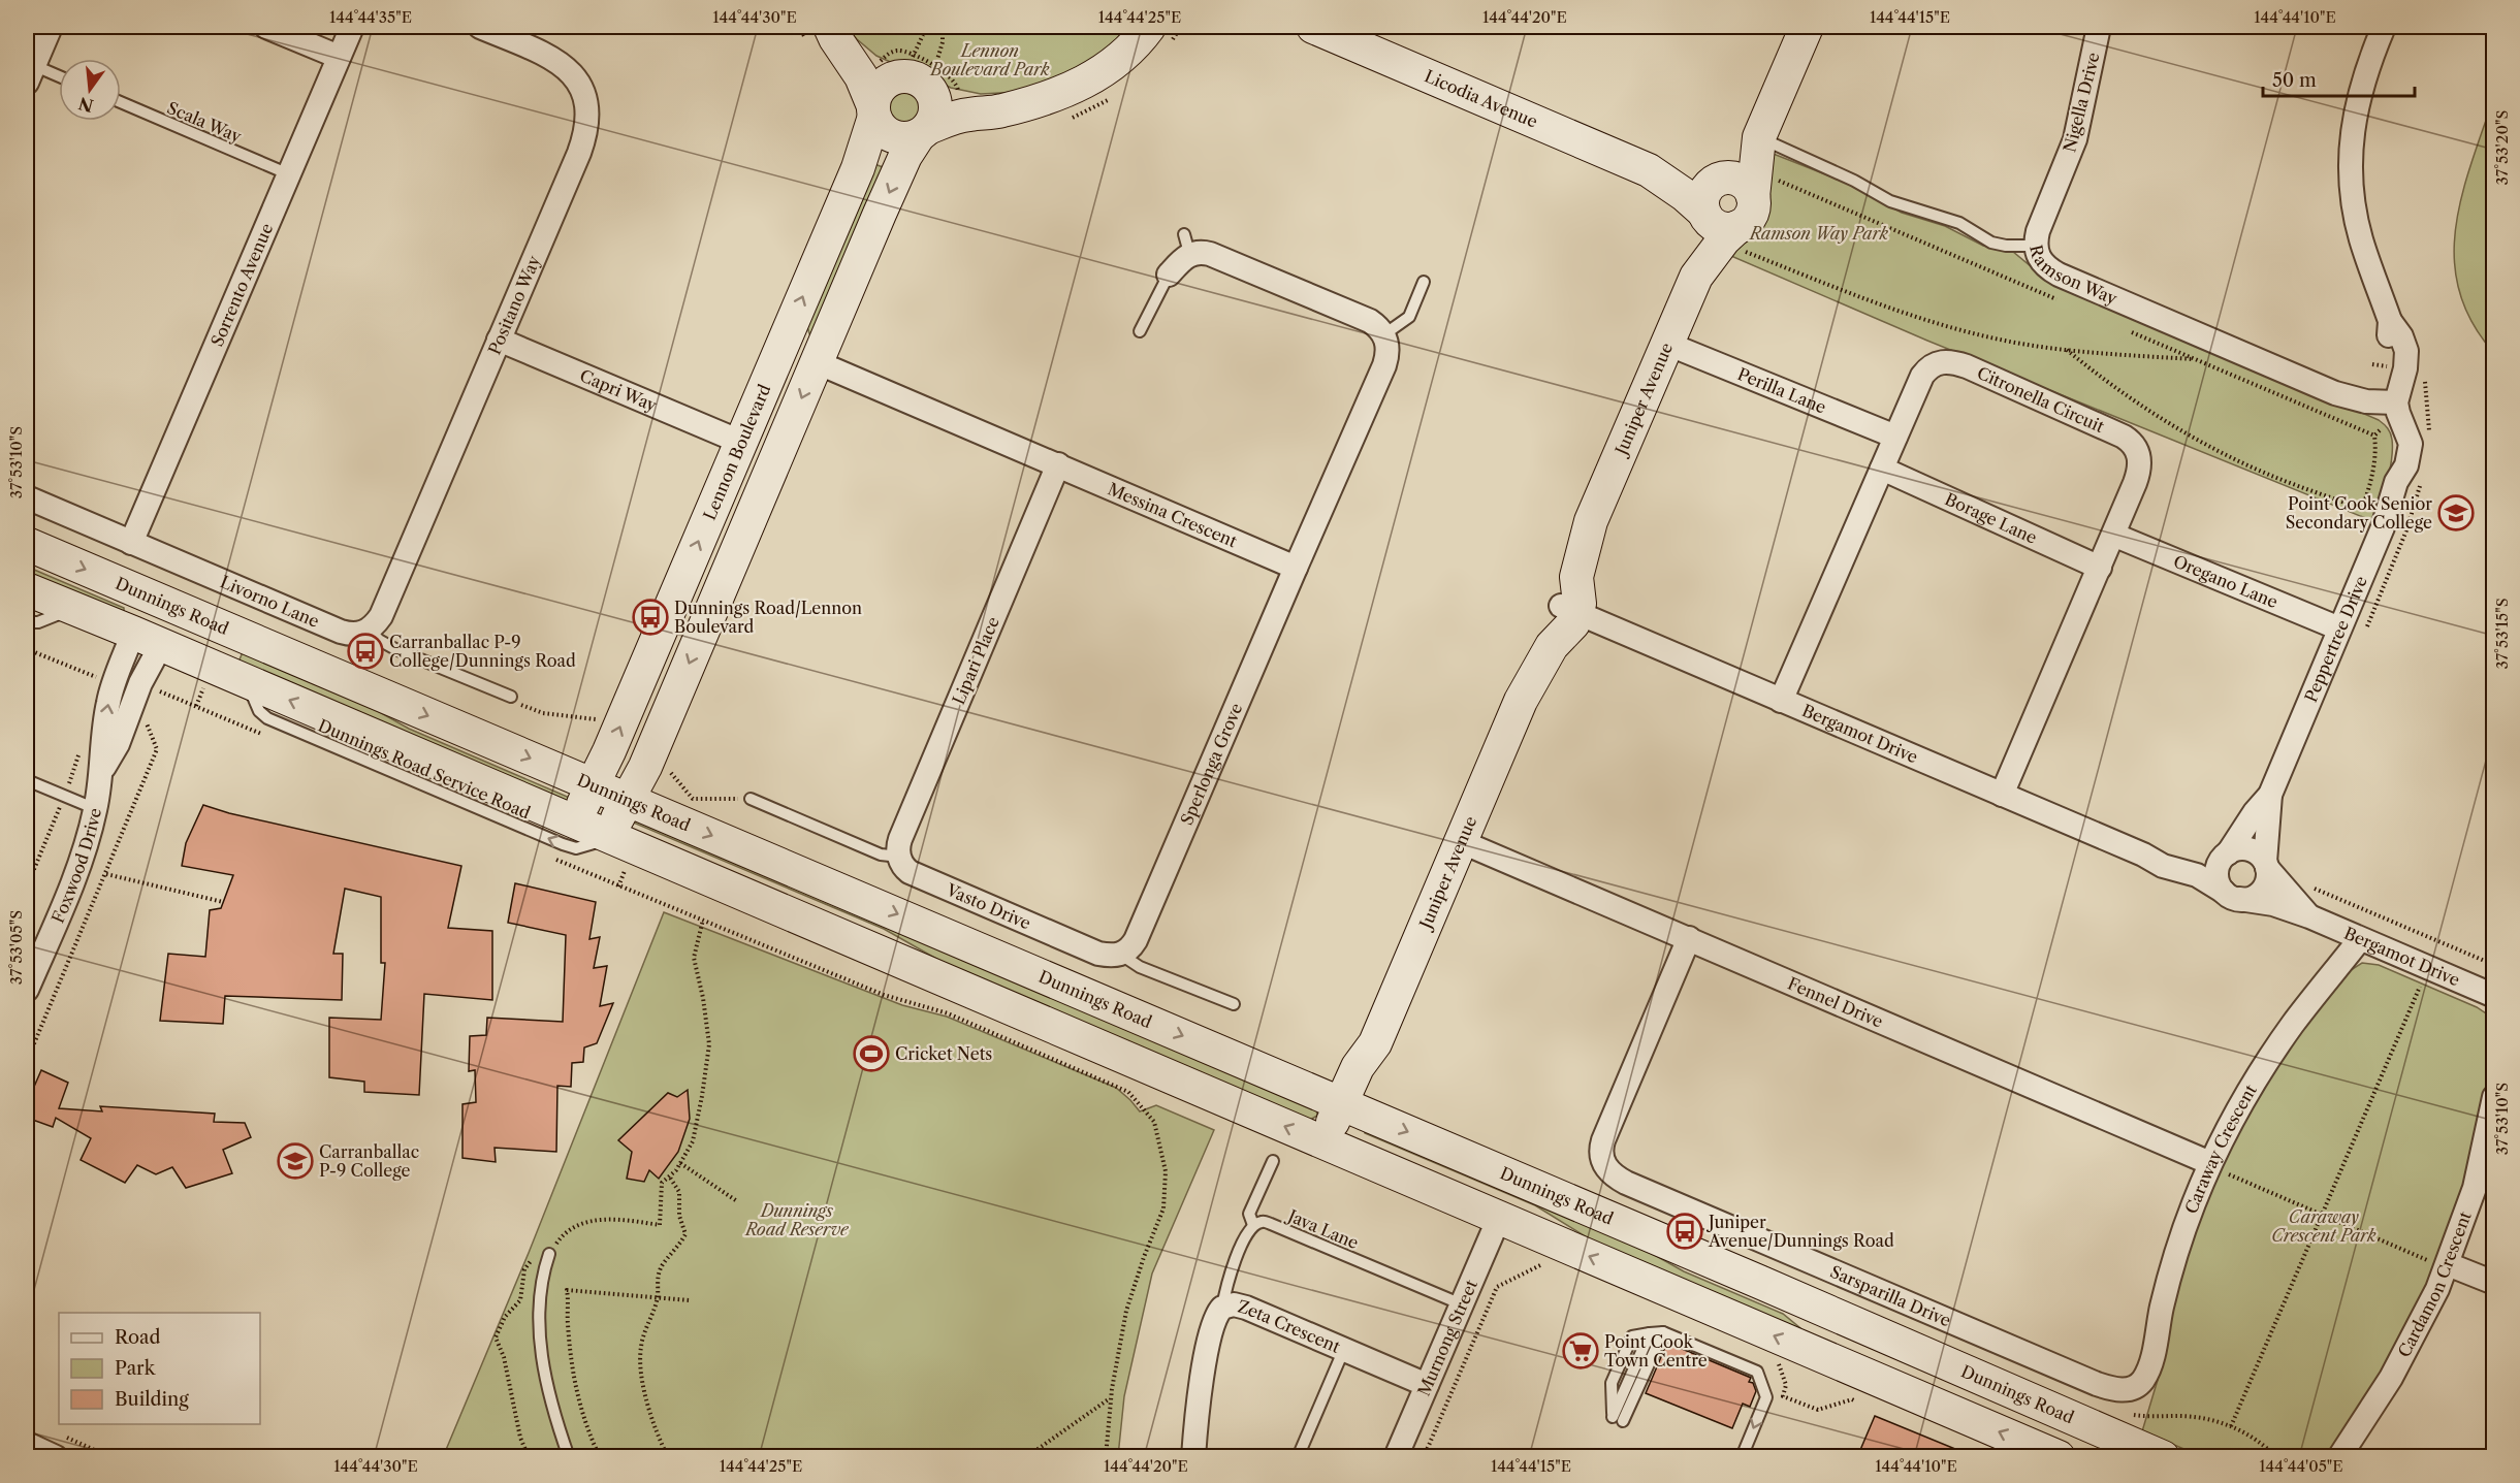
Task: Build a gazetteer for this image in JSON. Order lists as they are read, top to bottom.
{
  "streets": {
    "main road": [
      "Licodia Avenue",
      "Juniper Avenue",
      "Lennon Boulevard",
      "Dunnings Road"
    ],
    "street": [
      "Nigella Drive",
      "Ramson Way",
      "Sorrento Avenue",
      "Positano Way",
      "Capri Way",
      "Perilla Lane",
      "Citronella Circuit",
      "Messina Crescent",
      "Borage Lane",
      "Oregano Lane",
      "Livorno Lane",
      "Peppertree Drive",
      "Lipari Place",
      "Bergamot Drive",
      "Sperlonga Grove",
      "Foxwood Drive",
      "Vasto Drive",
      "Fennel Drive",
      "Caraway Crescent",
      "Cardamon Crescent",
      "Sarsparilla Drive",
      "Zeta Crescent",
      "Murnong Street"
    ],
    "lane": ["Scala Way", "Dunnings Road Service Road", "Java Lane"]
  },
  "crossings": [
    ["Licodia Avenue", "Juniper Avenue"],
    ["Nigella Drive", "Ramson Way"],
    ["Scala Way", "Sorrento Avenue"],
    ["Ramson Way", "Peppertree Drive"],
    ["Sorrento Avenue", "Livorno Lane"],
    ["Positano Way", "Capri Way"],
    ["Positano Way", "Livorno Lane"],
    ["Capri Way", "Lennon Boulevard"],
    ["Perilla Lane", "Juniper Avenue"],
    ["Perilla Lane", "Citronella Circuit"],
    ["Juniper Avenue", "Dunnings Road"],
    ["Juniper Avenue", "Bergamot Drive"],
    ["Juniper Avenue", "Fennel Drive"],
    ["Citronella Circuit", "Borage Lane"],
    ["Citronella Circuit", "Oregano Lane"],
    ["Citronella Circuit", "Bergamot Drive"],
    ["Lennon Boulevard", "Dunnings Road"],
    ["Messina Crescent", "Lipari Place"],
    ["Messina Crescent", "Sperlonga Grove"],
    ["Oregano Lane", "Peppertree Drive"],
    ["Peppertree Drive", "Bergamot Drive"],
    ["Lipari Place", "Vasto Drive"],
    ["Bergamot Drive", "Caraway Crescent"],
    ["Sperlonga Grove", "Vasto Drive"],
    ["Fennel Drive", "Caraway Crescent"],
    ["Fennel Drive", "Sarsparilla Drive"],
    ["Caraway Crescent", "Sarsparilla Drive"],
    ["Java Lane", "Murnong Street"],
    ["Zeta Crescent", "Murnong Street"]
  ],
  "one_way": ["Dunnings Road Service Road"],
  "parks": [
    "Lennon Boulevard Park",
    "Ramson Way Park",
    "Dunnings Road Reserve",
    "Caraway Crescent Park"
  ],
  "places": {
    "school or university": ["Point Cook Senior Secondary College", "Carranballac P-9 College"],
    "bus stop": ["Dunnings Road/Lennon Boulevard", "Carranballac P-9 College/Dunnings Road", "Juniper Avenue/Dunnings Road"],
    "sports": ["Cricket Nets"],
    "supermarket": ["Point Cook Town Centre"]
  },
  "legend": ["Road", "Park", "Building"],
  "scale_bar": "50 m",
  "north": "bottom",
  "coordinates": [
    "144°44'35\"E",
    "144°44'30\"E",
    "144°44'25\"E",
    "144°44'20\"E",
    "144°44'15\"E",
    "144°44'10\"E",
    "37°53'20\"S",
    "37°53'10\"S",
    "37°53'15\"S",
    "37°53'05\"S",
    "144°44'05\"E"
  ]
}
